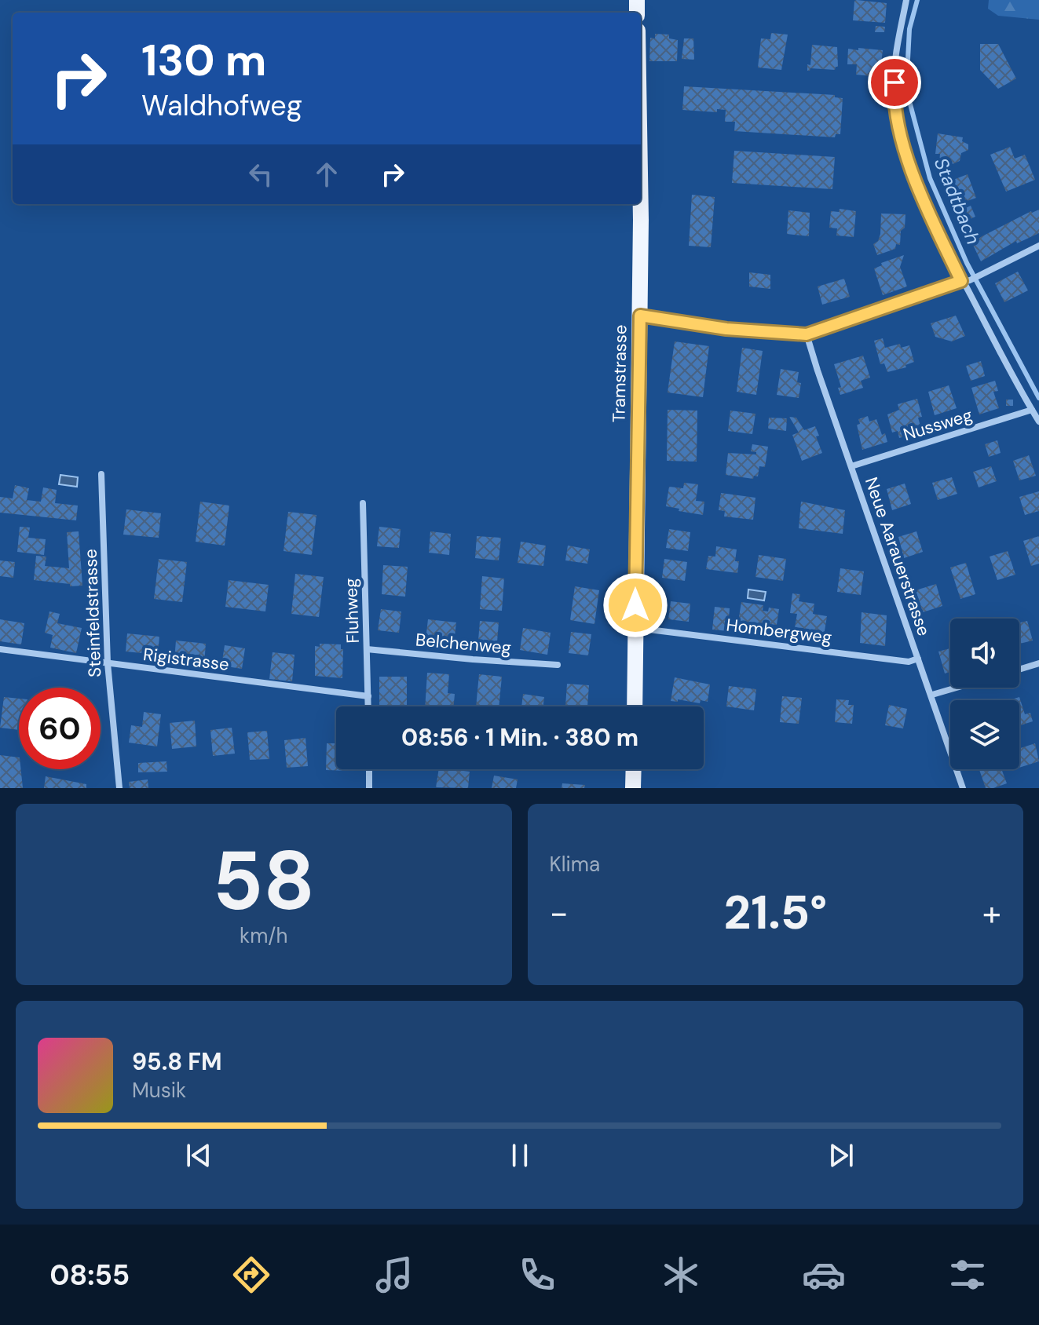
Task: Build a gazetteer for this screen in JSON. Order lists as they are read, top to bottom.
{
  "streets": {
    "main road": ["Tramstrasse"],
    "street": [
      "Nussweg",
      "Neue Aarauerstrasse",
      "Fluhweg",
      "Steinfeldstrasse",
      "Hombergweg",
      "Belchenweg",
      "Rigistrasse"
    ]
  },
  "crossings": [
    ["Tramstrasse", "Hombergweg"],
    ["Nussweg", "Neue Aarauerstrasse"],
    ["Neue Aarauerstrasse", "Hombergweg"],
    ["Fluhweg", "Belchenweg"],
    ["Fluhweg", "Rigistrasse"],
    ["Steinfeldstrasse", "Rigistrasse"]
  ],
  "water": ["Stadtbach"],
  "page": {
    "turn": ["130 m", "Waldhofweg"],
    "limit": "60",
    "trip": "08:56 · 1 Min. · 380 m",
    "tile": [
      ["58", "km/h"],
      "Klima"
    ],
    "heat": ["−", "21.5°", "+"],
    "song": ["95.8 FM", "Musik"],
    "tabs": "08:55"
  }
}
